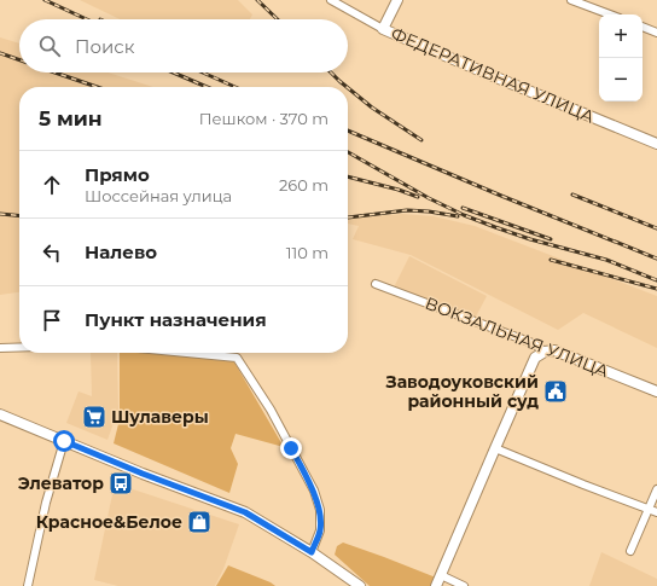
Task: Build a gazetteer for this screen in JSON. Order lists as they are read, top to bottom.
{
  "streets": {
    "street": ["ФЕДЕРАТИВНАЯ УЛИЦА", "ВОКЗАЛЬНАЯ УЛИЦА"]
  },
  "places": {
    "public building": ["Заводоуковский районный суд"],
    "supermarket": ["Шулаверы"],
    "bus stop": ["Элеватор"],
    "shop": ["Красное&Белое"]
  },
  "page": {
    "map_buttons": ["+", "−"],
    "search": "Поиск",
    "heading": ["5 мин", "Пешком · 370 m"],
    "list": [
      ["Прямо", "Шоссейная улица", "260 m"],
      ["Налево", "110 m"],
      "Пункт назначения"
    ]
  }
}
